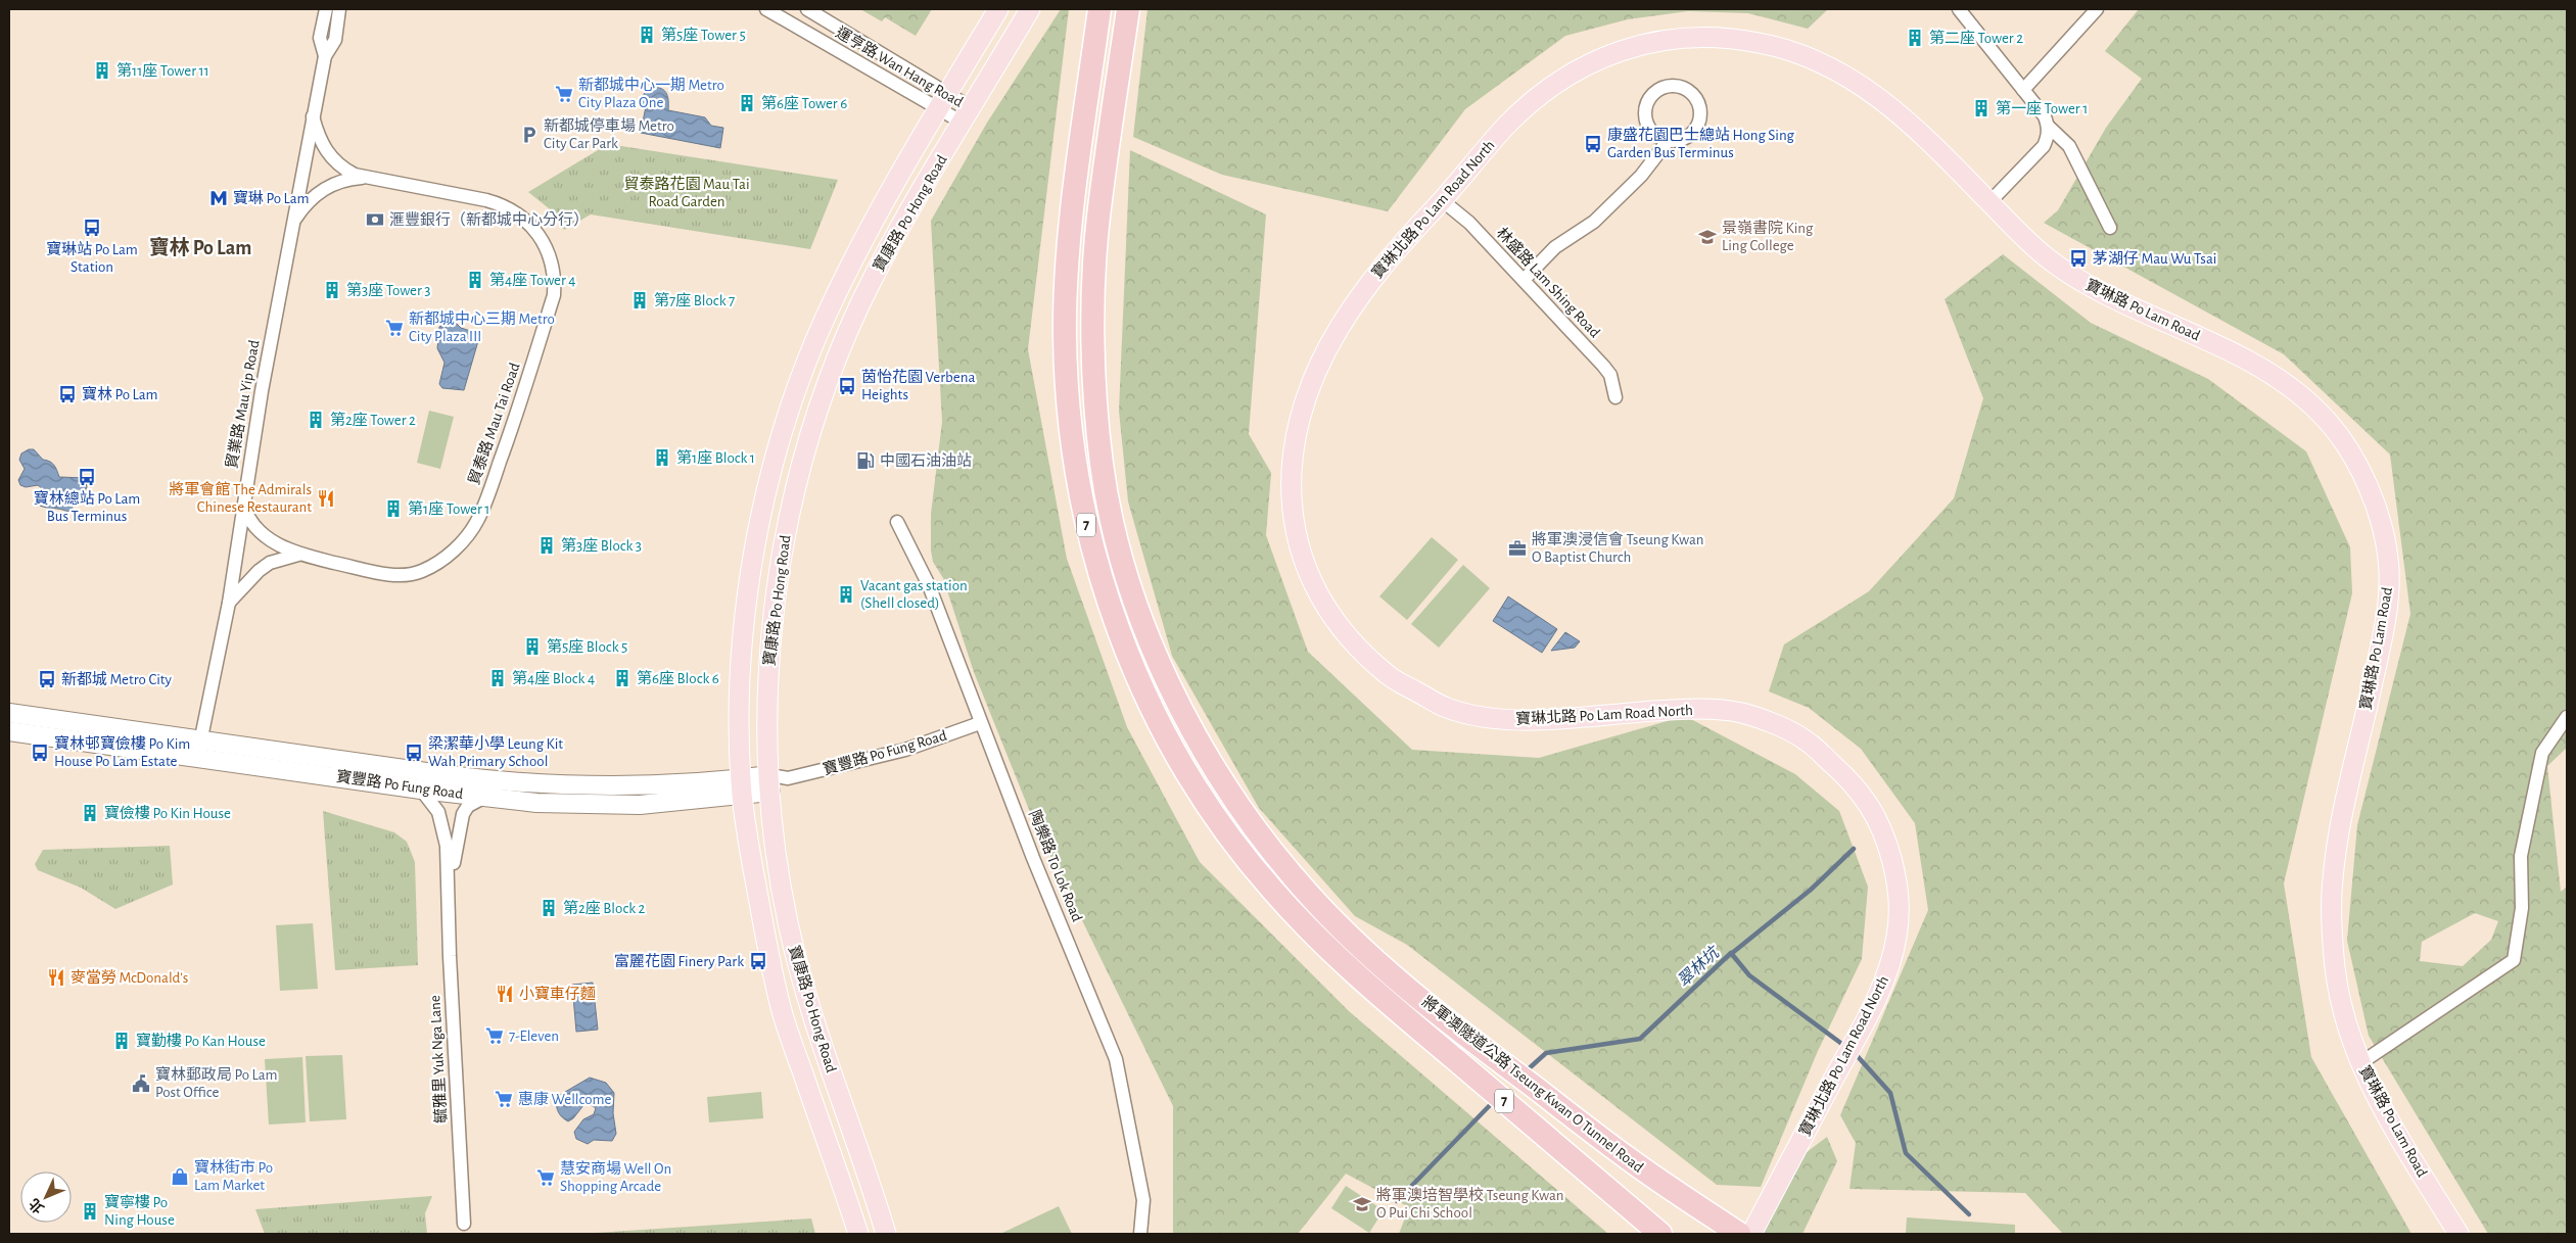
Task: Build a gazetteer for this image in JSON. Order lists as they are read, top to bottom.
{
  "streets": {
    "highway": ["7", "將軍澳隧道公路 Tseung Kwan O Tunnel Road"],
    "main road": ["寶琳北路 Po Lam Road North", "寶康路 Po Hong Road", "寶琳路 Po Lam Road"],
    "street": [
      "運亨路 Wan Hang Road",
      "林盛路 Lam Shing Road",
      "貿業路 Mau Yip Road",
      "貿泰路 Mau Tai Road",
      "寶豐路 Po Fung Road",
      "陶樂路 To Lok Road",
      "毓雅里 Yuk Nga Lane"
    ]
  },
  "crossings": [
    ["運亨路 Wan Hang Road", "寶康路 Po Hong Road"],
    ["寶琳北路 Po Lam Road North", "林盛路 Lam Shing Road"],
    ["寶琳北路 Po Lam Road North", "寶琳路 Po Lam Road"],
    ["寶康路 Po Hong Road", "寶豐路 Po Fung Road"],
    ["貿業路 Mau Yip Road", "貿泰路 Mau Tai Road"],
    ["貿業路 Mau Yip Road", "寶豐路 Po Fung Road"],
    ["寶豐路 Po Fung Road", "陶樂路 To Lok Road"],
    ["寶豐路 Po Fung Road", "毓雅里 Yuk Nga Lane"]
  ],
  "districts": ["寶林 Po Lam"],
  "water": ["翠林坑"],
  "parks": ["貿泰路花園 Mau Tai Road Garden"],
  "places": {
    "building": [
      "第5座 Tower 5",
      "第二座 Tower 2",
      "第11座 Tower 11",
      "第6座 Tower 6",
      "第一座 Tower 1",
      "第4座 Tower 4",
      "第3座 Tower 3",
      "第7座 Block 7",
      "第2座 Tower 2",
      "第1座 Block 1",
      "第1座 Tower 1",
      "第3座 Block 3",
      "Vacant gas station (Shell closed)",
      "第5座 Block 5",
      "第4座 Block 4",
      "第6座 Block 6",
      "寶儉樓 Po Kin House",
      "第2座 Block 2",
      "寶勤樓 Po Kan House",
      "寶寧樓 Po Ning House"
    ],
    "supermarket": [
      "新都城中心一期 Metro City Plaza One",
      "新都城中心三期 Metro City Plaza III",
      "7-Eleven",
      "惠康 Wellcome",
      "慧安商場 Well On Shopping Arcade"
    ],
    "parking": ["新都城停車場 Metro City Car Park"],
    "bus stop": [
      "康盛花園巴士總站 Hong Sing Garden Bus Terminus",
      "寶琳站 Po Lam Station",
      "茅湖仔 Mau Wu Tsai",
      "茵怡花園 Verbena Heights",
      "寶林 Po Lam",
      "寶林總站 Po Lam Bus Terminus",
      "新都城 Metro City",
      "寶林邨寶儉樓 Po Kim House Po Lam Estate",
      "梁潔華小學 Leung Kit Wah Primary School",
      "富麗花園 Finery Park"
    ],
    "metro station": ["寶琳 Po Lam"],
    "bank": ["滙豐銀行（新都城中心分行）"],
    "school or university": ["景嶺書院 King Ling College", "將軍澳培智學校 Tseung Kwan O Pui Chi School"],
    "fuel station": ["中國石油油站"],
    "restaurant": ["將軍會館 The Admirals Chinese Restaurant", "麥當勞 McDonald's", "小寶車仔麵"],
    "office": ["將軍澳浸信會 Tseung Kwan O Baptist Church"],
    "public building": ["寶林郵政局 Po Lam Post Office"],
    "shop": ["寶林街市 Po Lam Market"]
  },
  "north": "bottom left"
}
